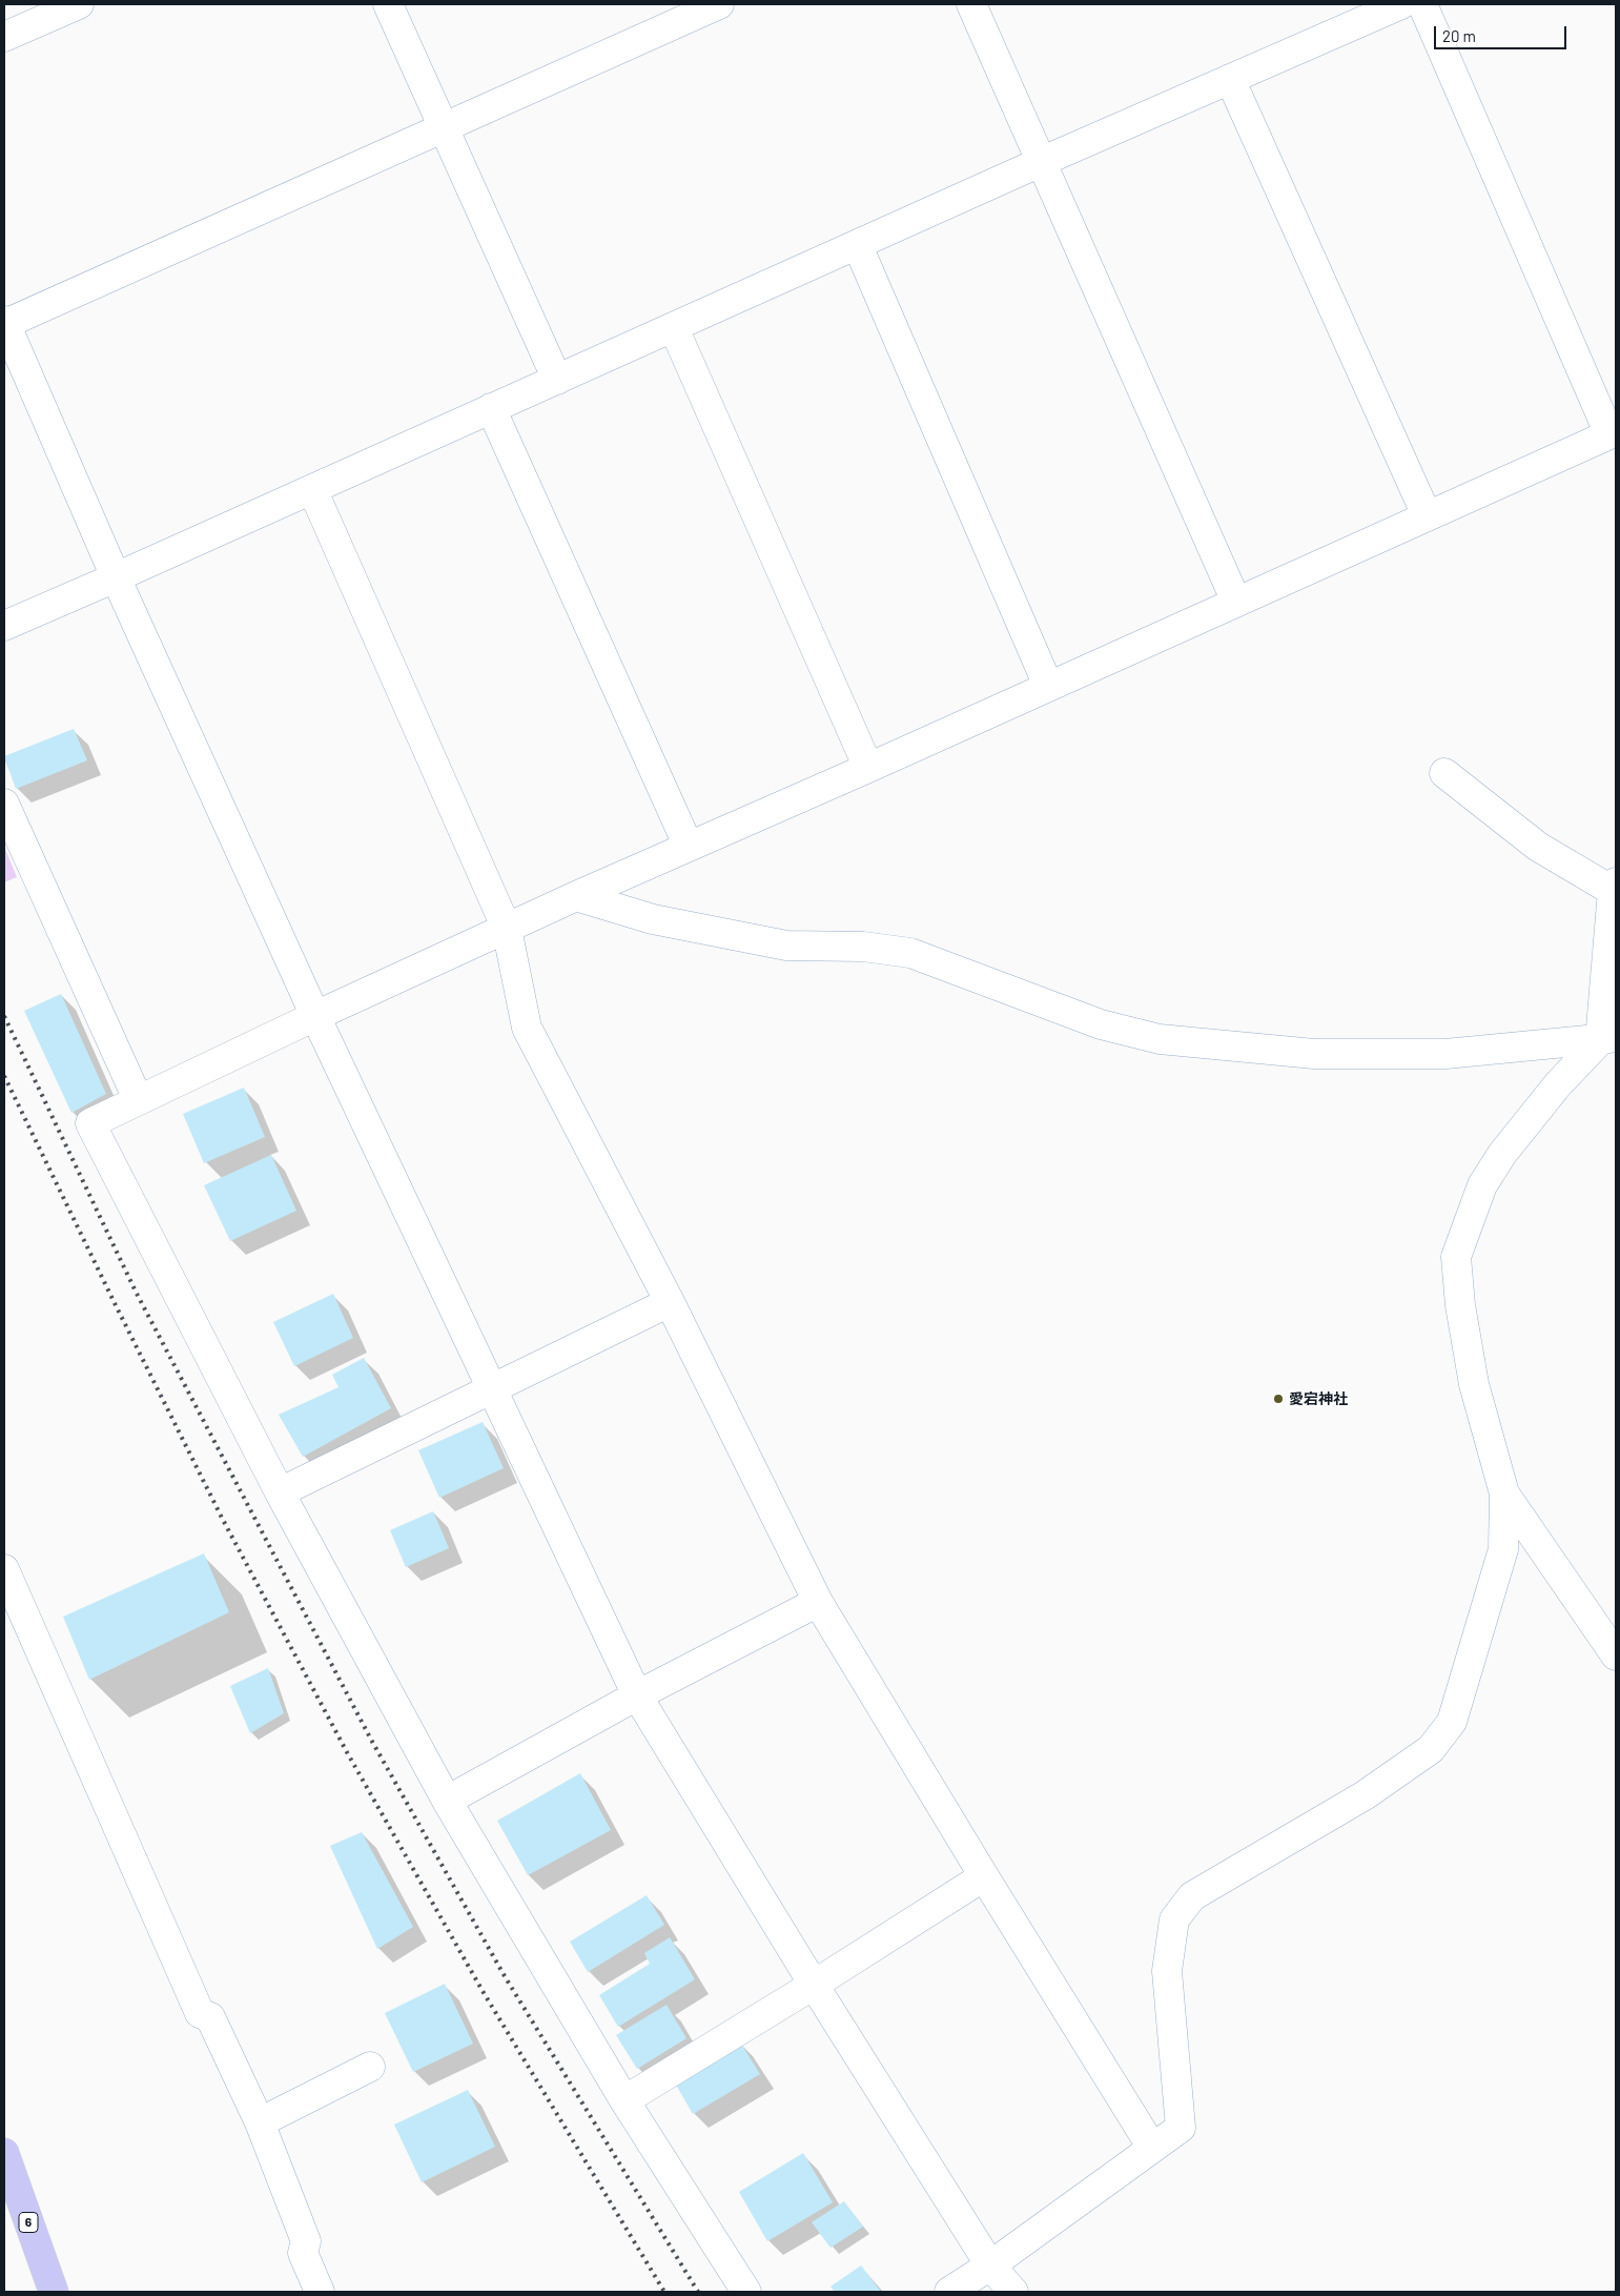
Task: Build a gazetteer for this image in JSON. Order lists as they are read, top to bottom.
{
  "streets": {
    "main road": ["6"]
  },
  "places": ["愛宕神社"],
  "scale_bar": "20 m"
}
